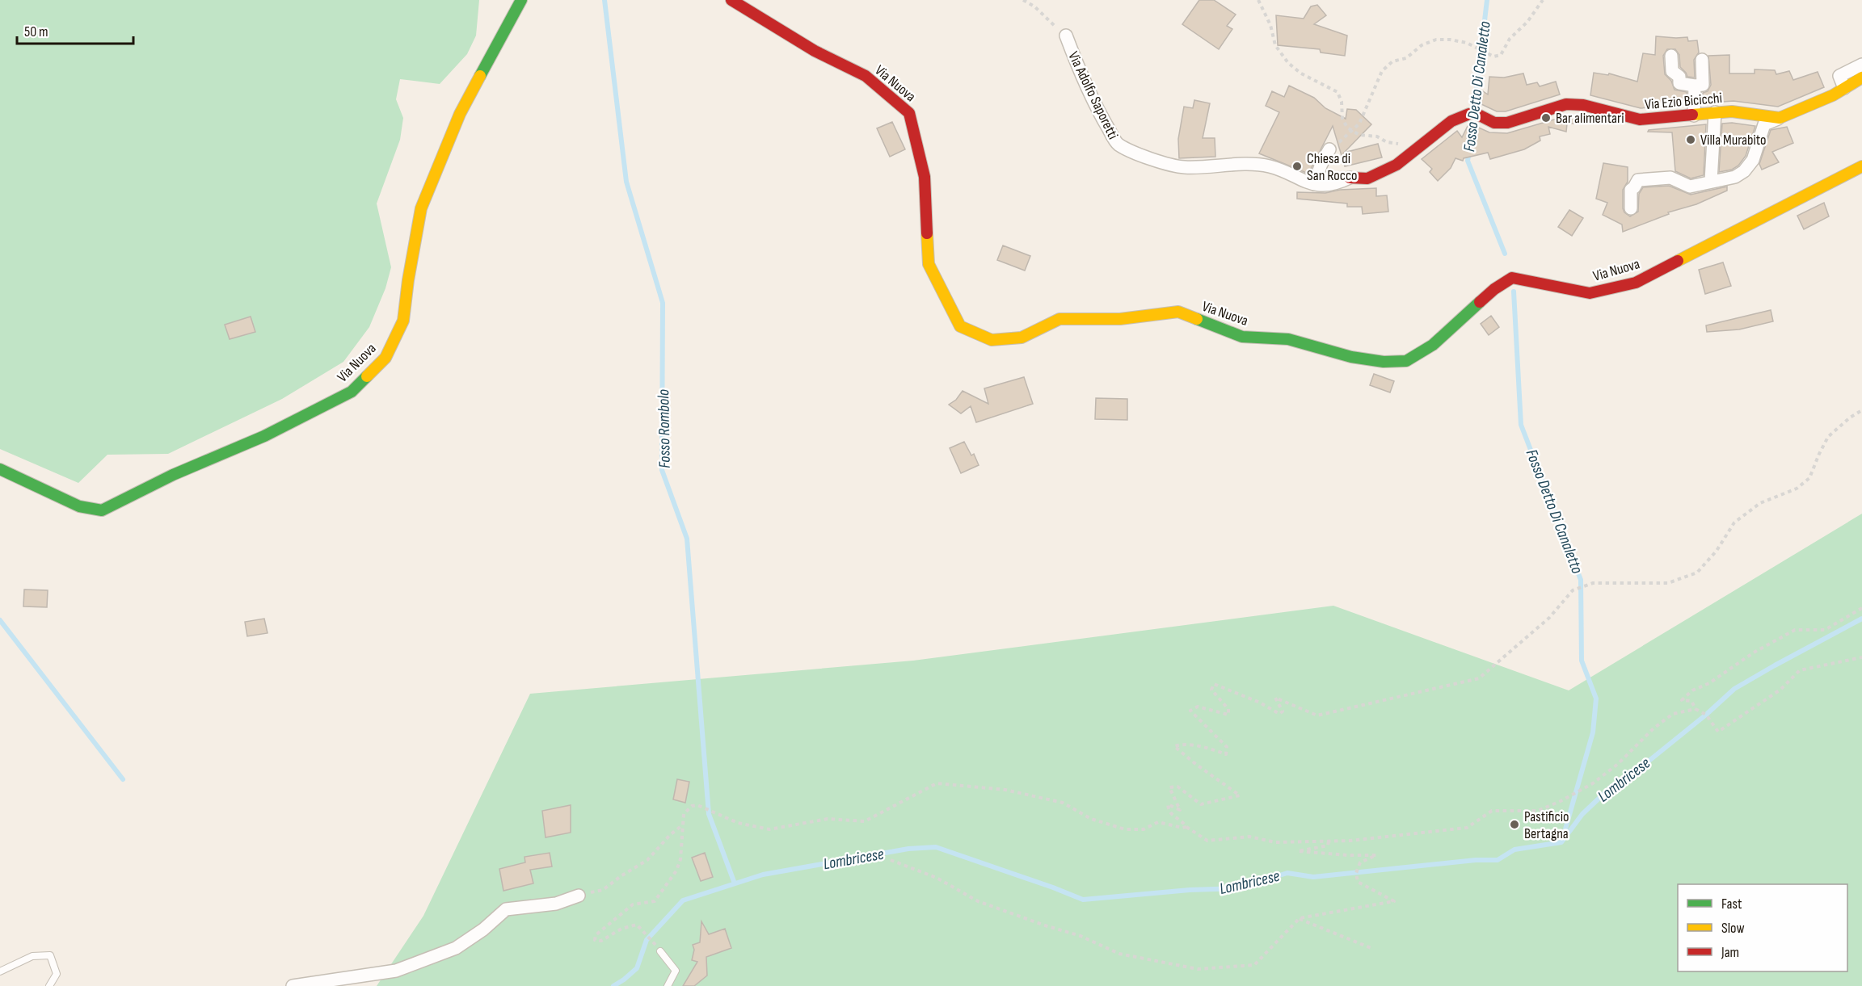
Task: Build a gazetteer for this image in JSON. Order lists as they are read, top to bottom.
{
  "streets": {
    "street": ["Via Nuova", "Via Adolfo Saporetti", "Via Ezio Bicicchi"]
  },
  "crossings": [
    ["Via Adolfo Saporetti", "Via Ezio Bicicchi"]
  ],
  "water": ["Fosso Detto Di Canaletto", "Fosso Rombolo", "Lombricese"],
  "places": [
    "Bar alimentari",
    "Villa Murabito",
    "Chiesa di San Rocco",
    "Pastificio Bertagna"
  ],
  "legend": ["Fast", "Slow", "Jam"],
  "scale_bar": "50 m"
}
